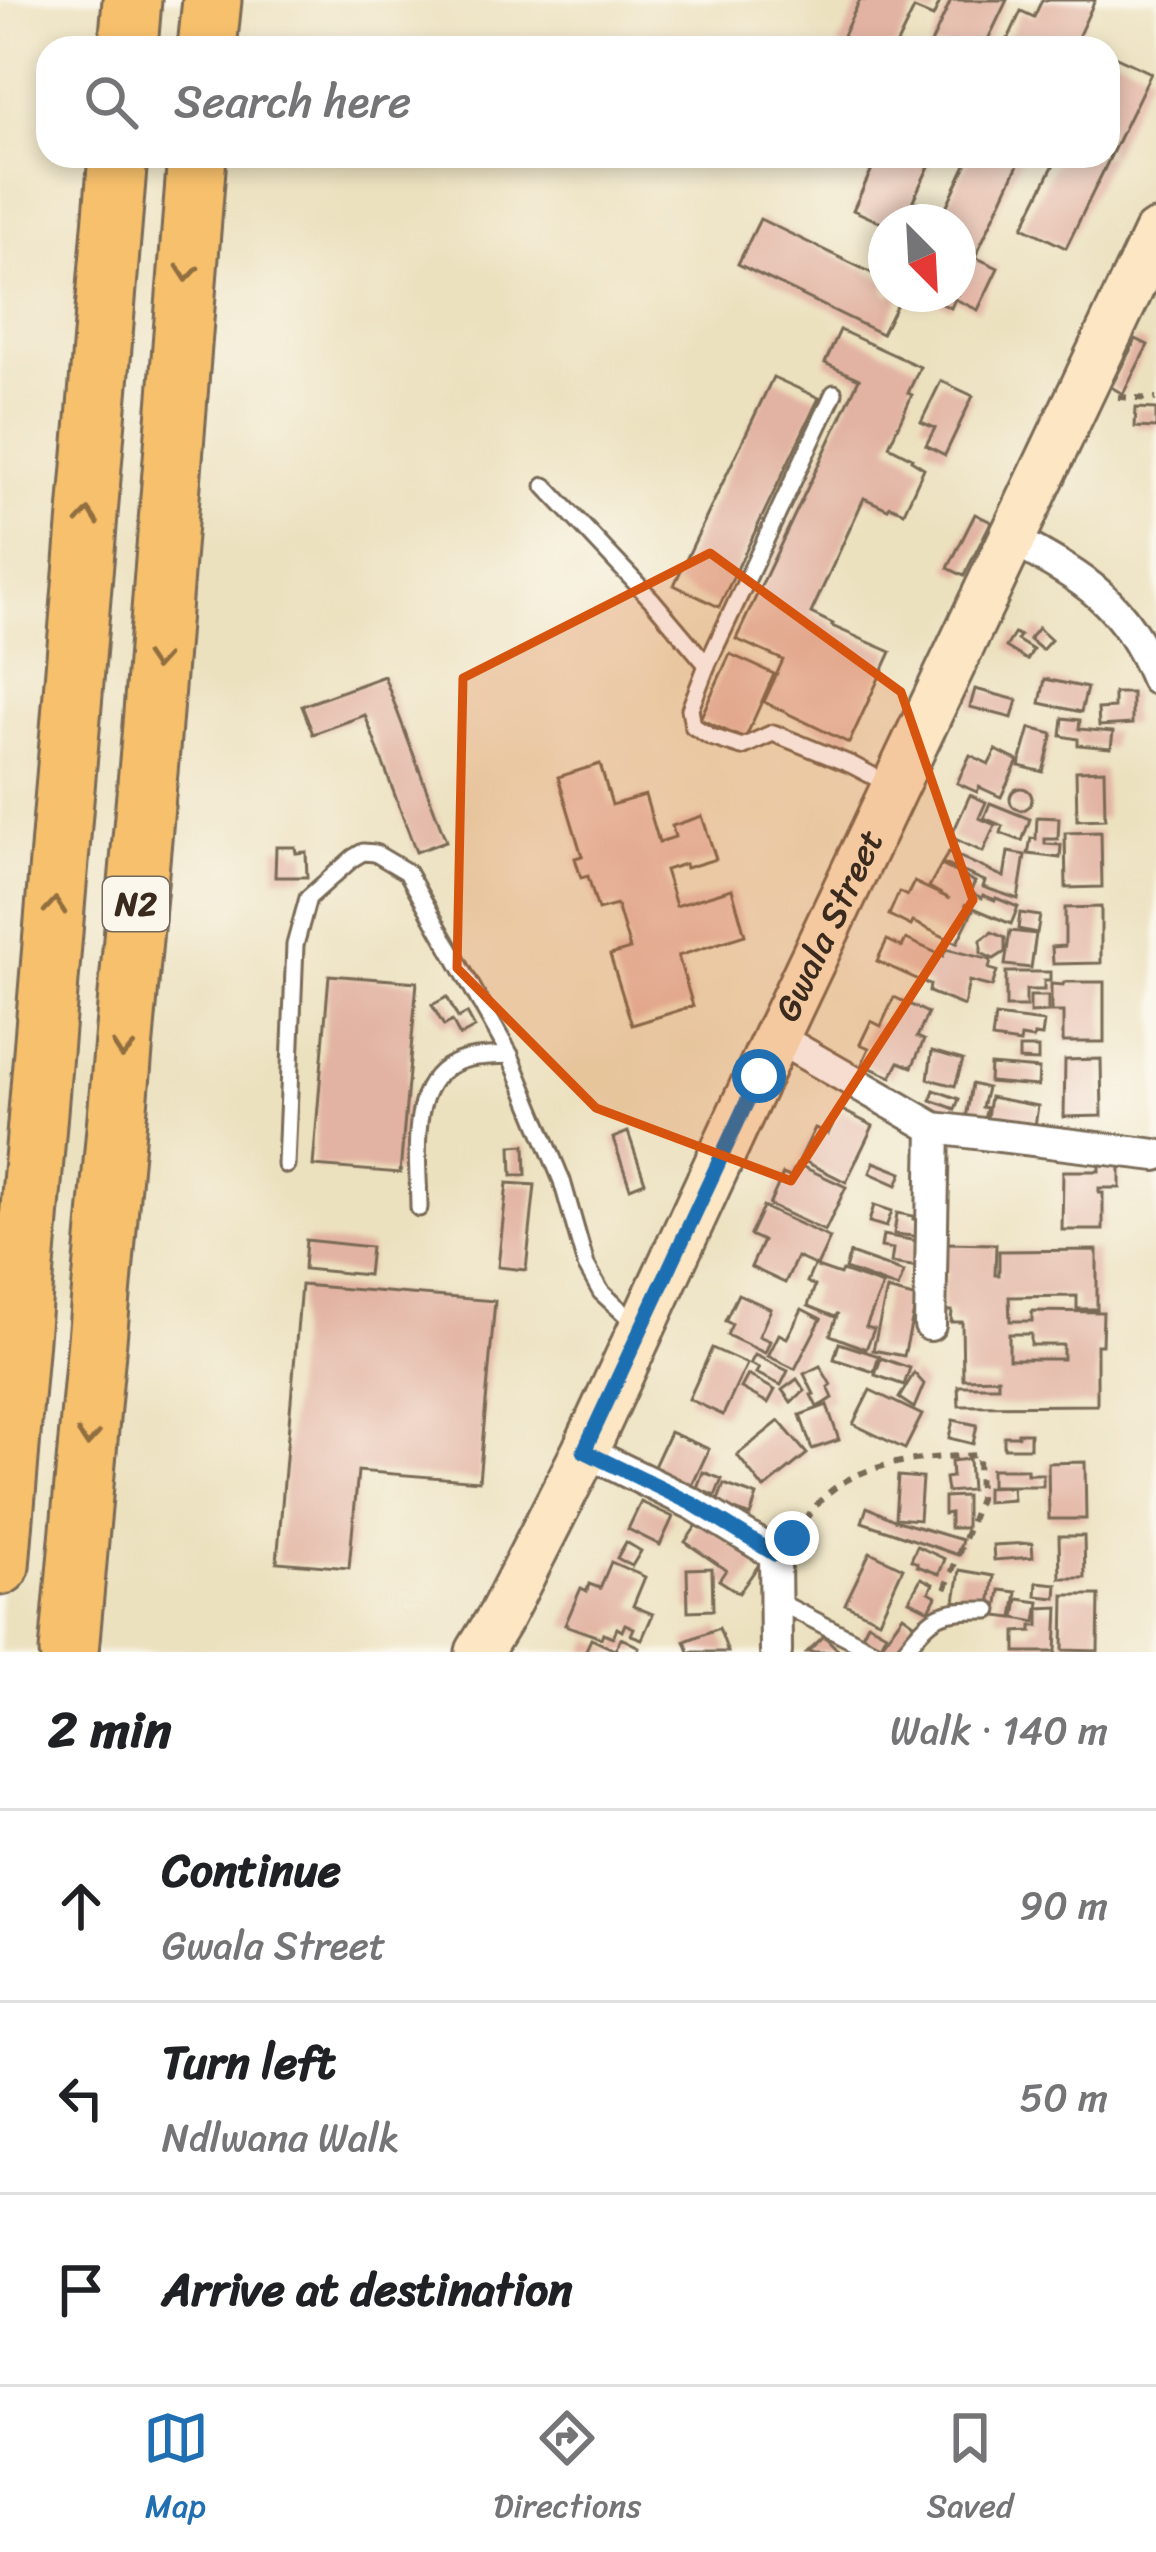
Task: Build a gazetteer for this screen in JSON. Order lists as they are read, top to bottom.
{
  "streets": {
    "highway": ["N2"],
    "street": ["Gwala Street"]
  },
  "north": "bottom right",
  "page": {
    "search": "Search here",
    "heading": ["2 min", "Walk · 140 m"],
    "list": [
      ["Continue", "Gwala Street", "90 m"],
      ["Turn left", "Ndlwana Walk", "50 m"],
      "Arrive at destination"
    ],
    "nav": ["Map", "Directions", "Saved"]
  }
}
